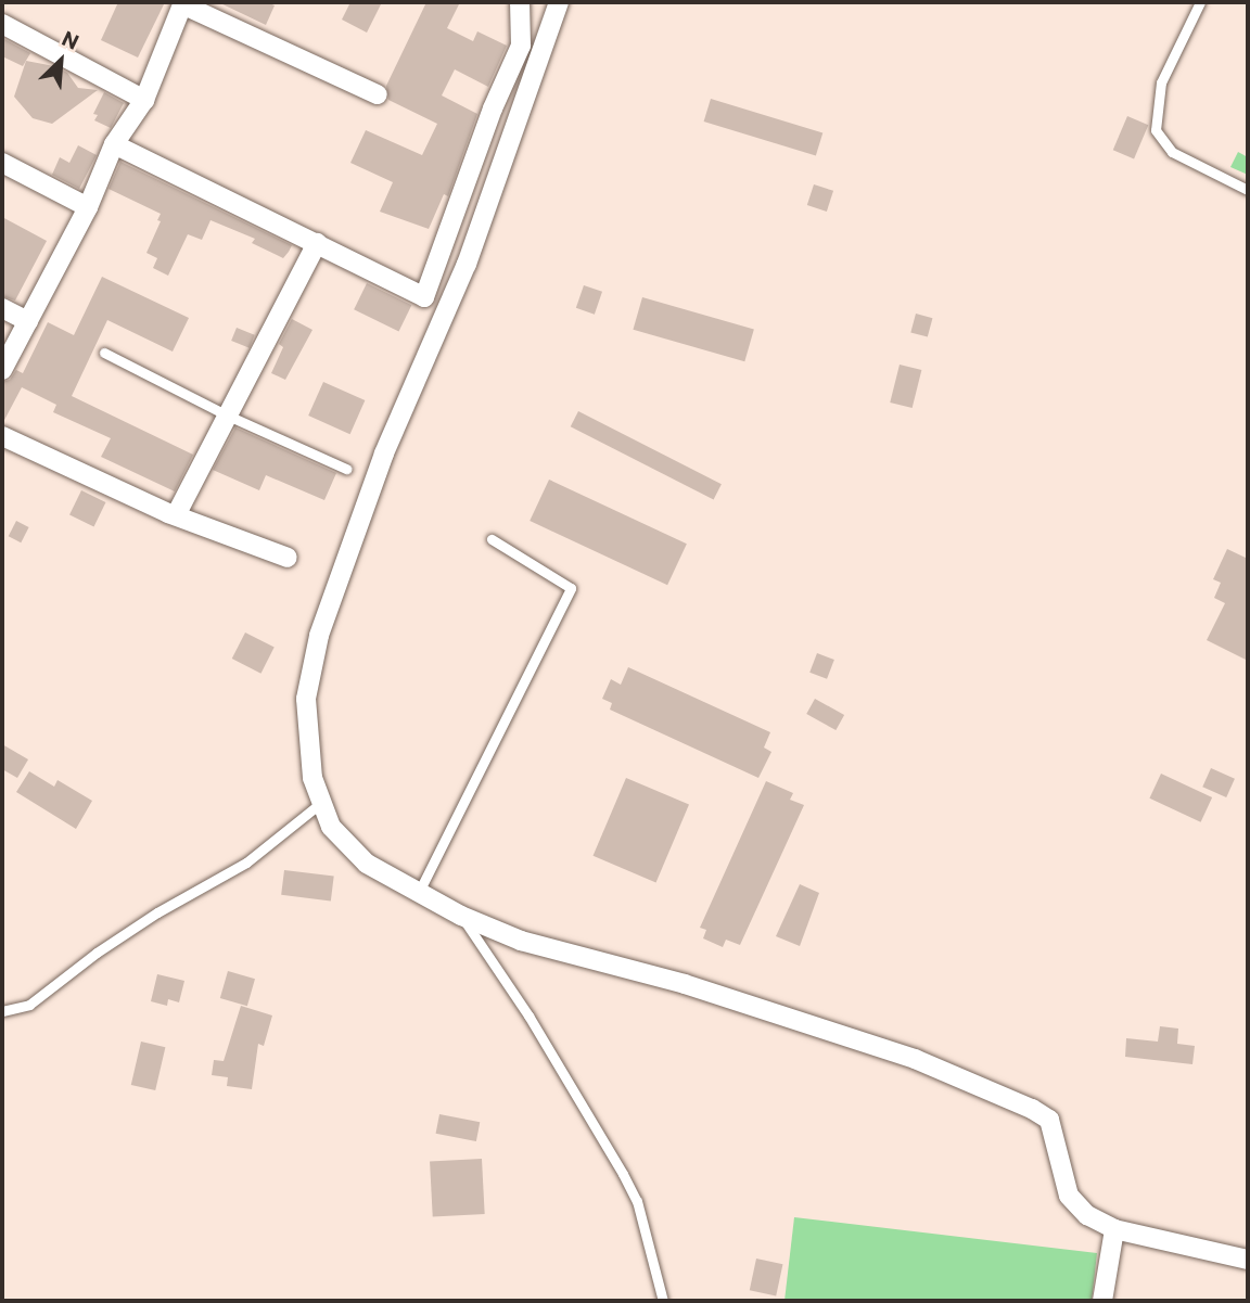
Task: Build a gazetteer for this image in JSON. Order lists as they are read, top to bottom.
{
  "north": "top right"
}
